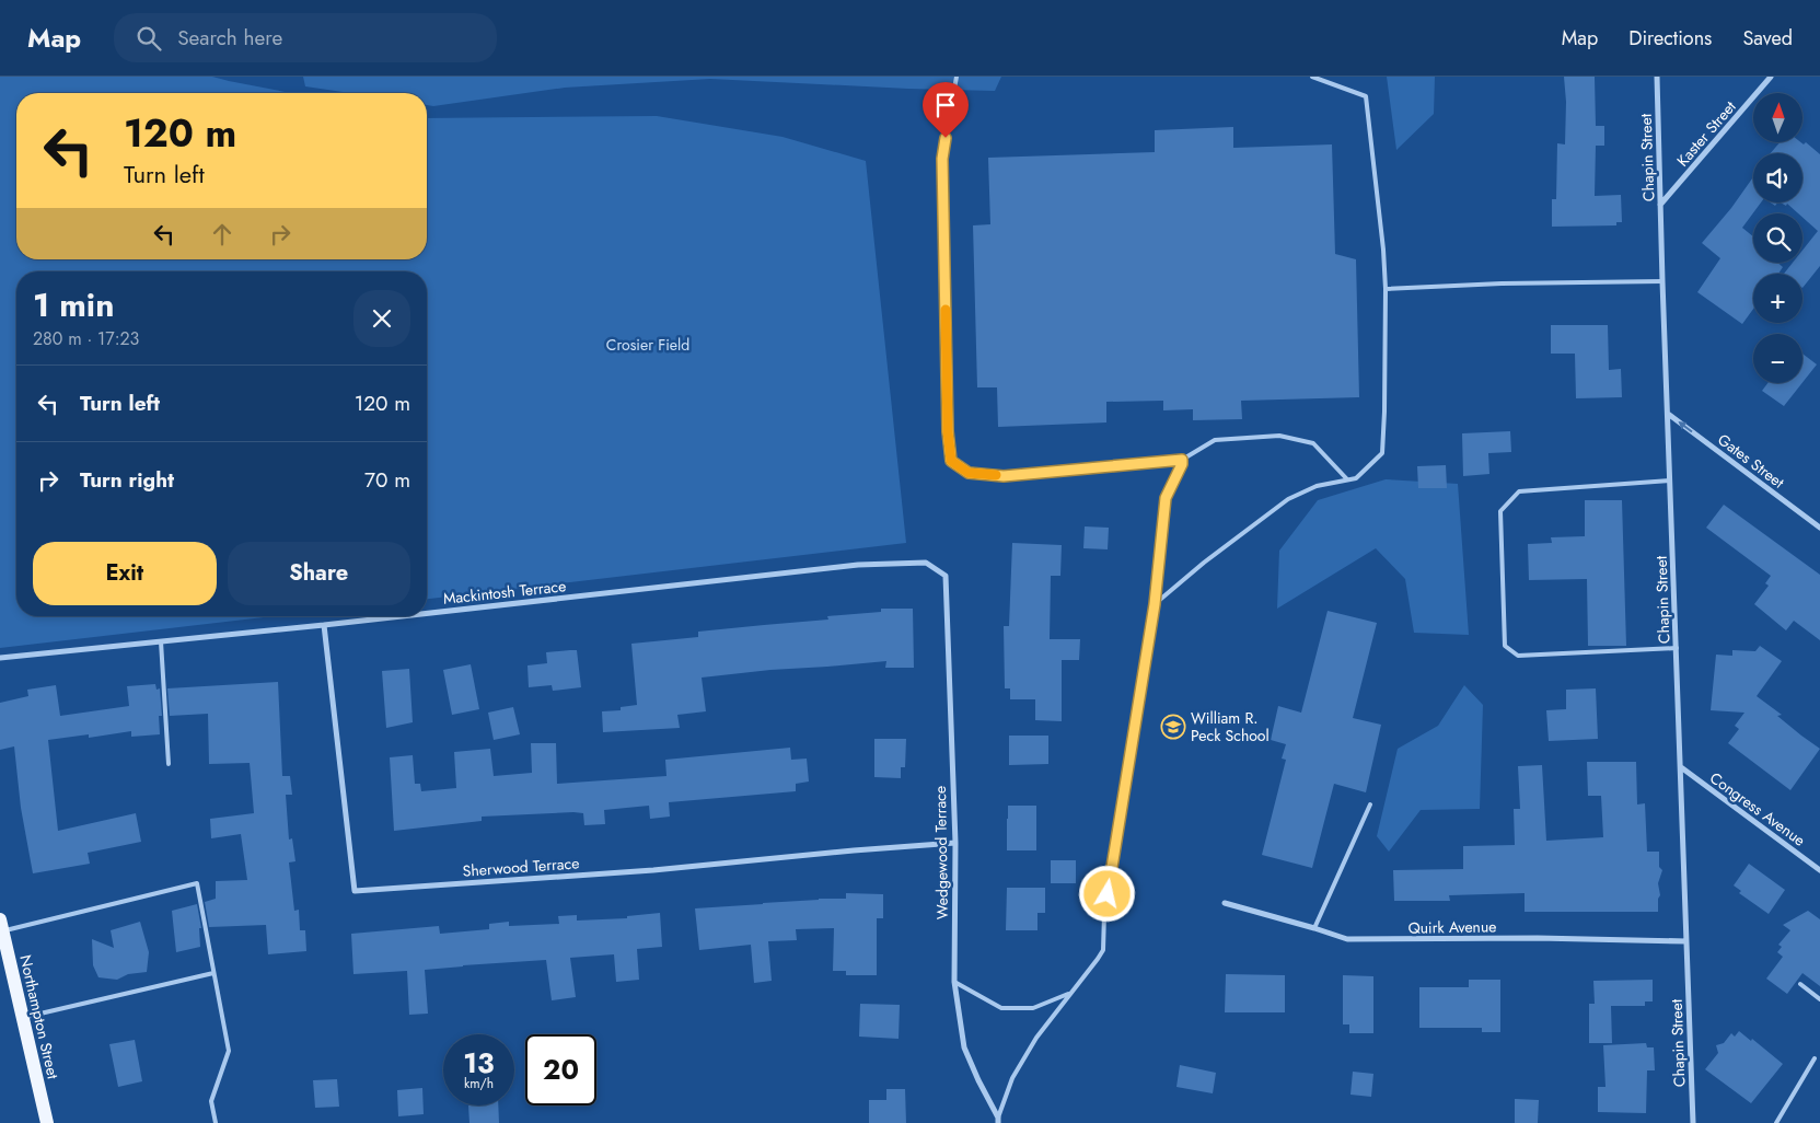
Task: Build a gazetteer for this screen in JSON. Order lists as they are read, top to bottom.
{
  "streets": {
    "main road": ["Northampton Street"],
    "street": [
      "Kaster Street",
      "Chapin Street",
      "Gates Street",
      "Mackintosh Terrace",
      "Congress Avenue",
      "Wedgewood Terrace",
      "Sherwood Terrace",
      "Quirk Avenue"
    ]
  },
  "crossings": [
    ["Kaster Street", "Chapin Street"],
    ["Chapin Street", "Gates Street"],
    ["Chapin Street", "Congress Avenue"],
    ["Chapin Street", "Quirk Avenue"],
    ["Mackintosh Terrace", "Wedgewood Terrace"],
    ["Mackintosh Terrace", "Sherwood Terrace"],
    ["Wedgewood Terrace", "Sherwood Terrace"]
  ],
  "one_way": ["Gates Street"],
  "parks": ["Crosier Field"],
  "places": {
    "school or university": ["William R. Peck School"]
  },
  "north": "top",
  "page": {
    "header": "Map",
    "search": "Search here",
    "nav": ["Map", "Directions", "Saved"],
    "map_buttons": ["+", "−"],
    "turn": ["120 m", "Turn left"],
    "heading": ["1 min", "280 m · 17:23"],
    "list": [
      {
        "name": "Turn left",
        "value": "120 m"
      },
      {
        "name": "Turn right",
        "value": "70 m"
      }
    ],
    "buttons": ["Exit", "Share"],
    "speed": "13 km/h",
    "limit": "20"
  }
}
